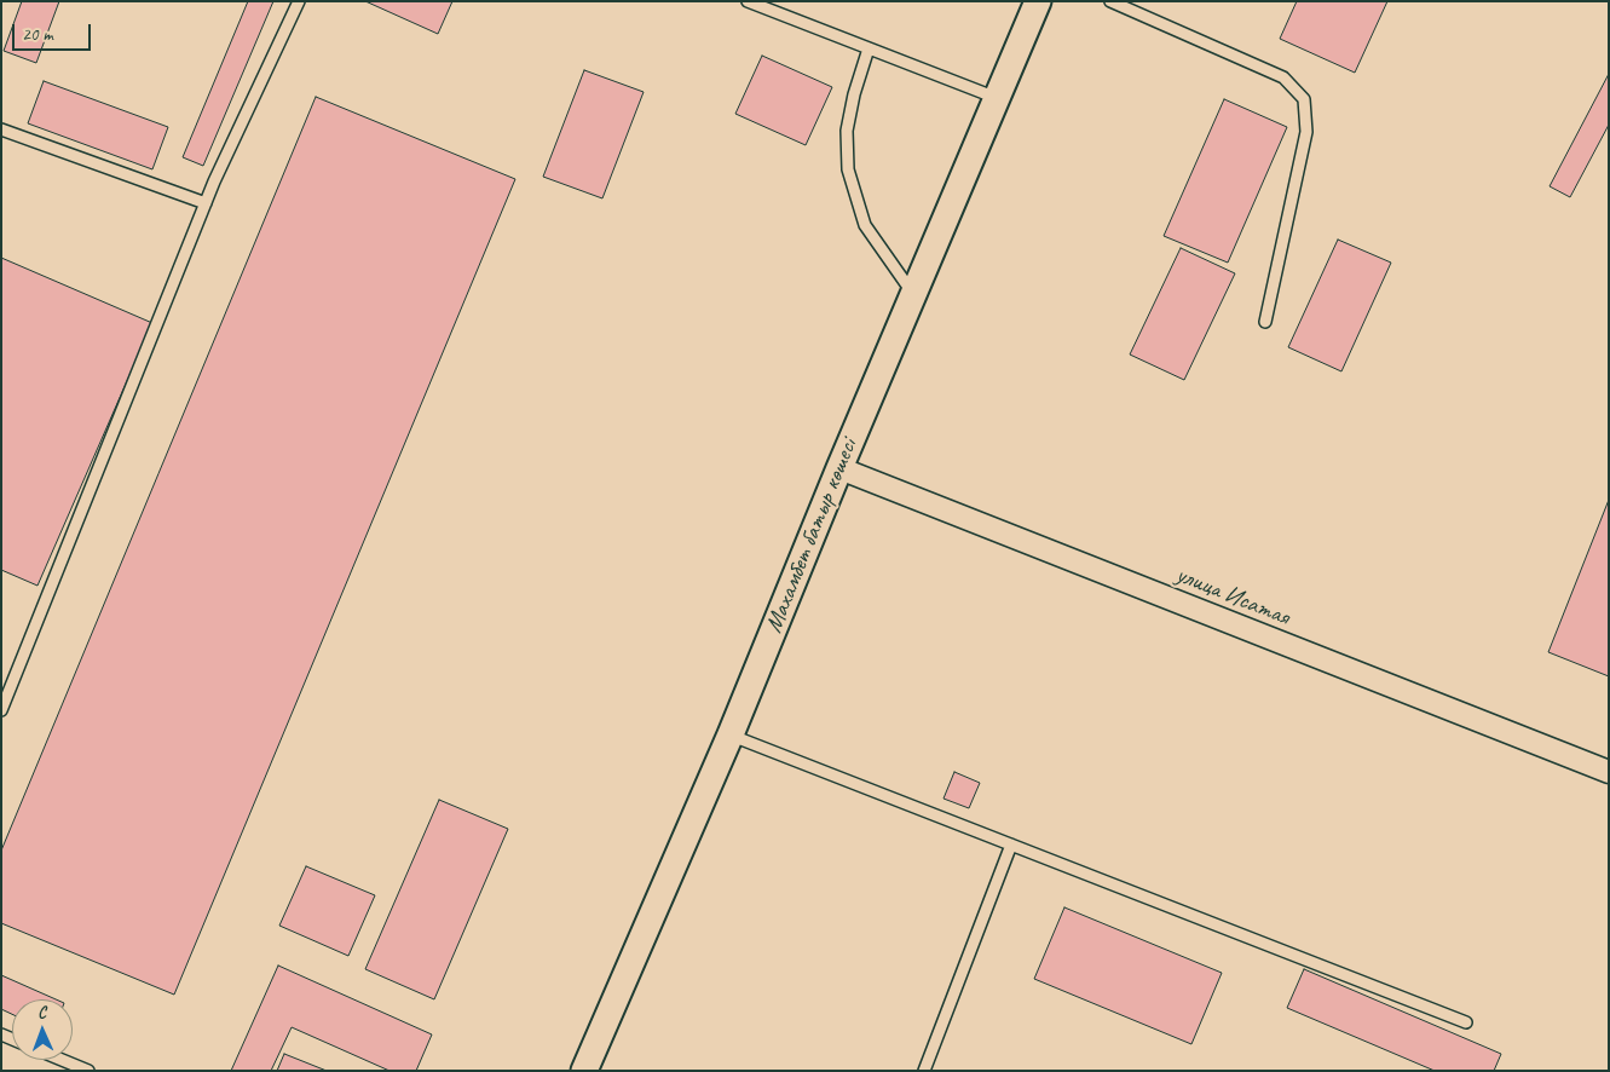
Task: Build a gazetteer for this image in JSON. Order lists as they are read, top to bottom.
{
  "streets": {
    "street": ["Махамбет батыр көшесі", "улица Исатая"]
  },
  "crossings": [
    ["Махамбет батыр көшесі", "улица Исатая"]
  ],
  "scale_bar": "20 m",
  "north": "top"
}
